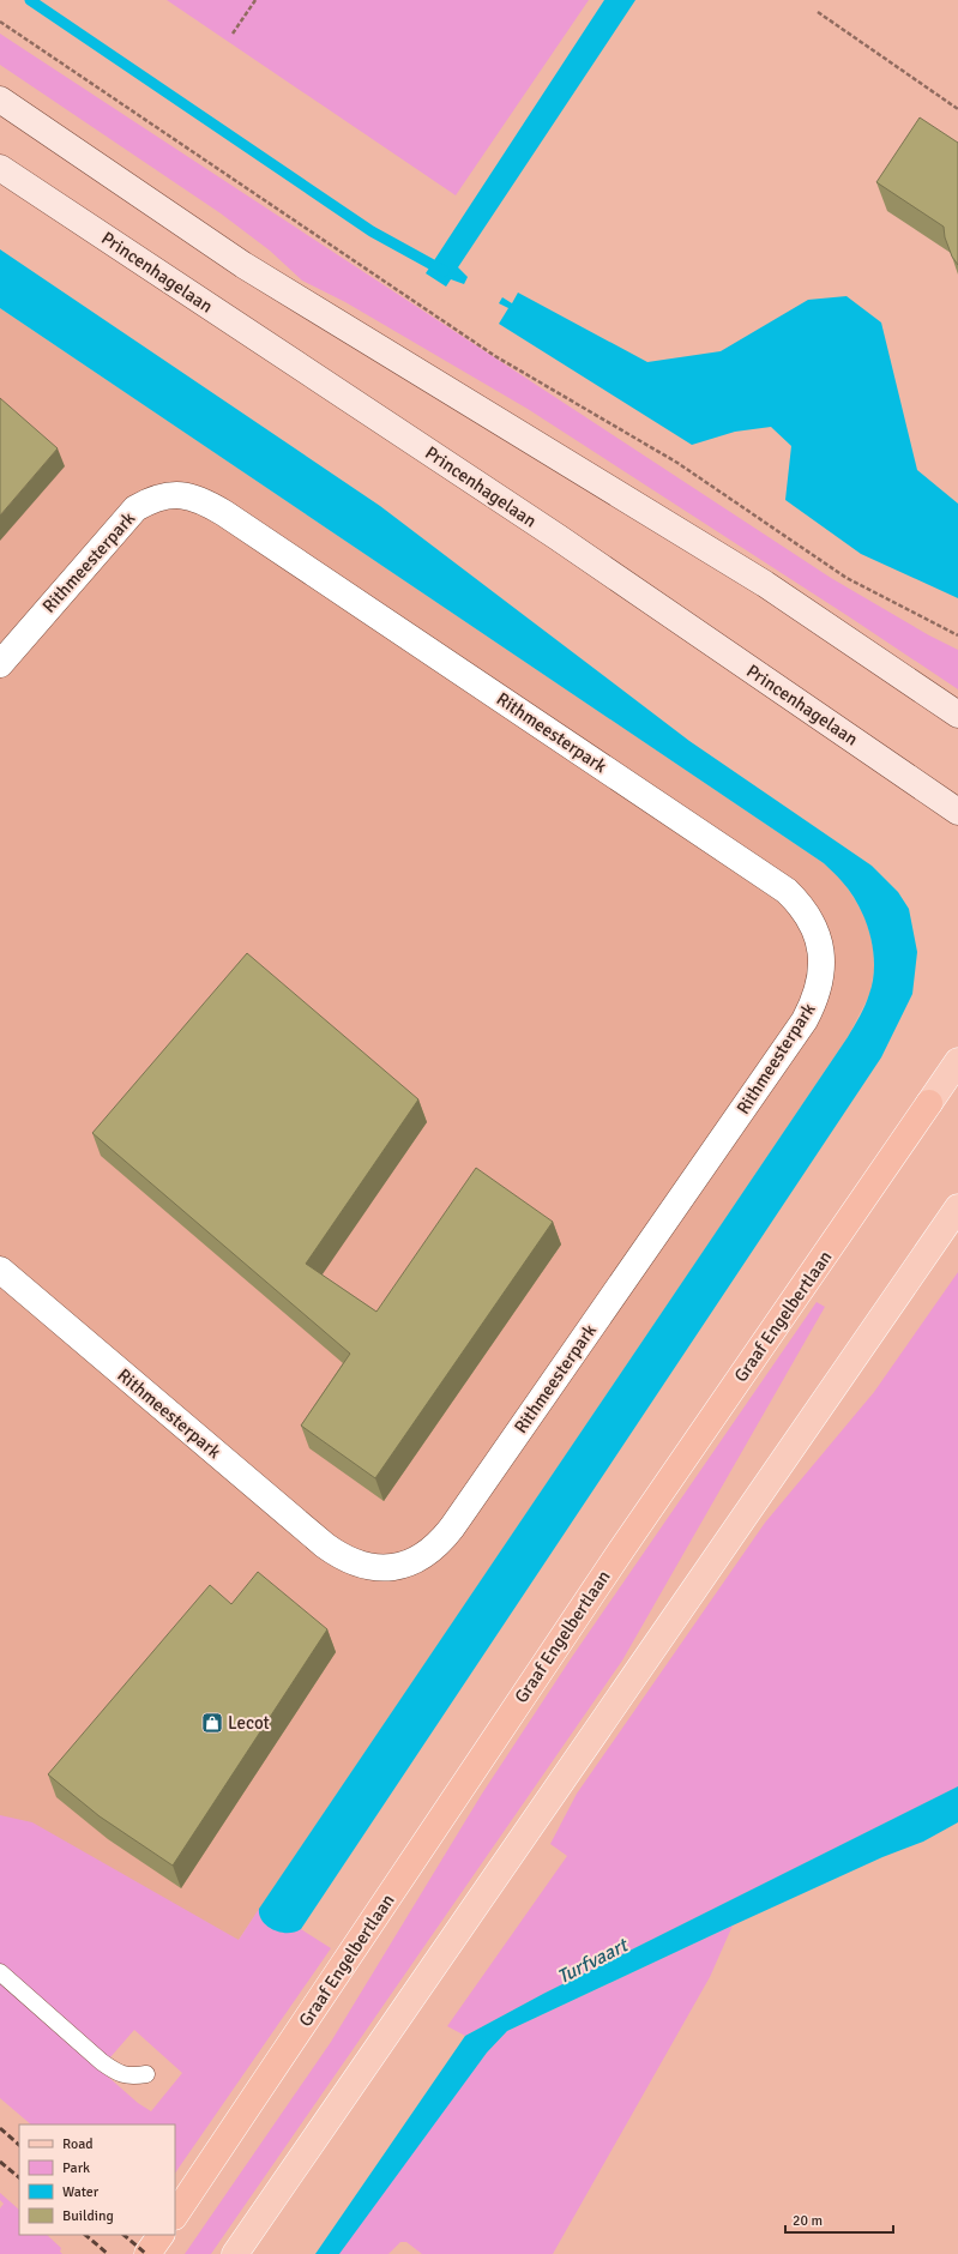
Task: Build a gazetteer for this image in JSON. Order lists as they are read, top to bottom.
{
  "streets": {
    "highway": ["Graaf Engelbertlaan"],
    "main road": ["Princenhagelaan"],
    "street": ["Rithmeesterpark"]
  },
  "water": ["Turfvaart"],
  "places": {
    "shop": ["Lecot"]
  },
  "legend": [
    "Road",
    "Park",
    "Water",
    "Building"
  ],
  "scale_bar": "20 m"
}
